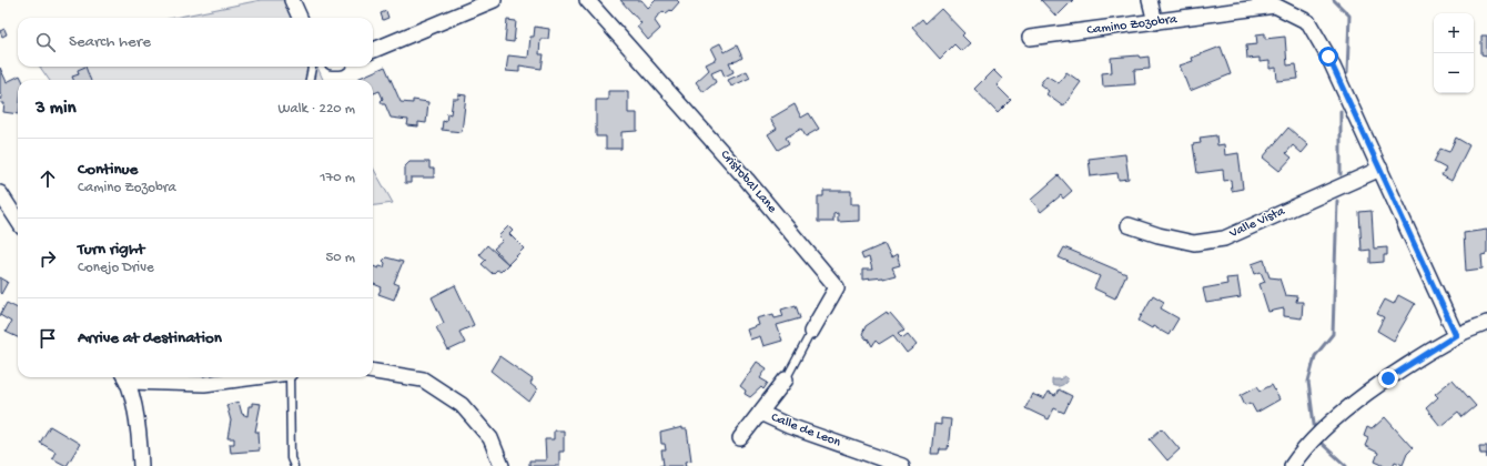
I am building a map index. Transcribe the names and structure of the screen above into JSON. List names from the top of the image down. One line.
{"streets":{"street":["Camino Zozobra","Cristobal Lane","Valle Vista","Calle de Leon"]},"crossings":[["Camino Zozobra","Valle Vista"],["Cristobal Lane","Calle de Leon"]],"page":{"map_buttons":["+","−"],"search":"Search here","heading":["3 min","Walk · 220 m"],"list":[["Continue","Camino Zozobra","170 m"],["Turn right","Conejo Drive","50 m"],"Arrive at destination"]}}
